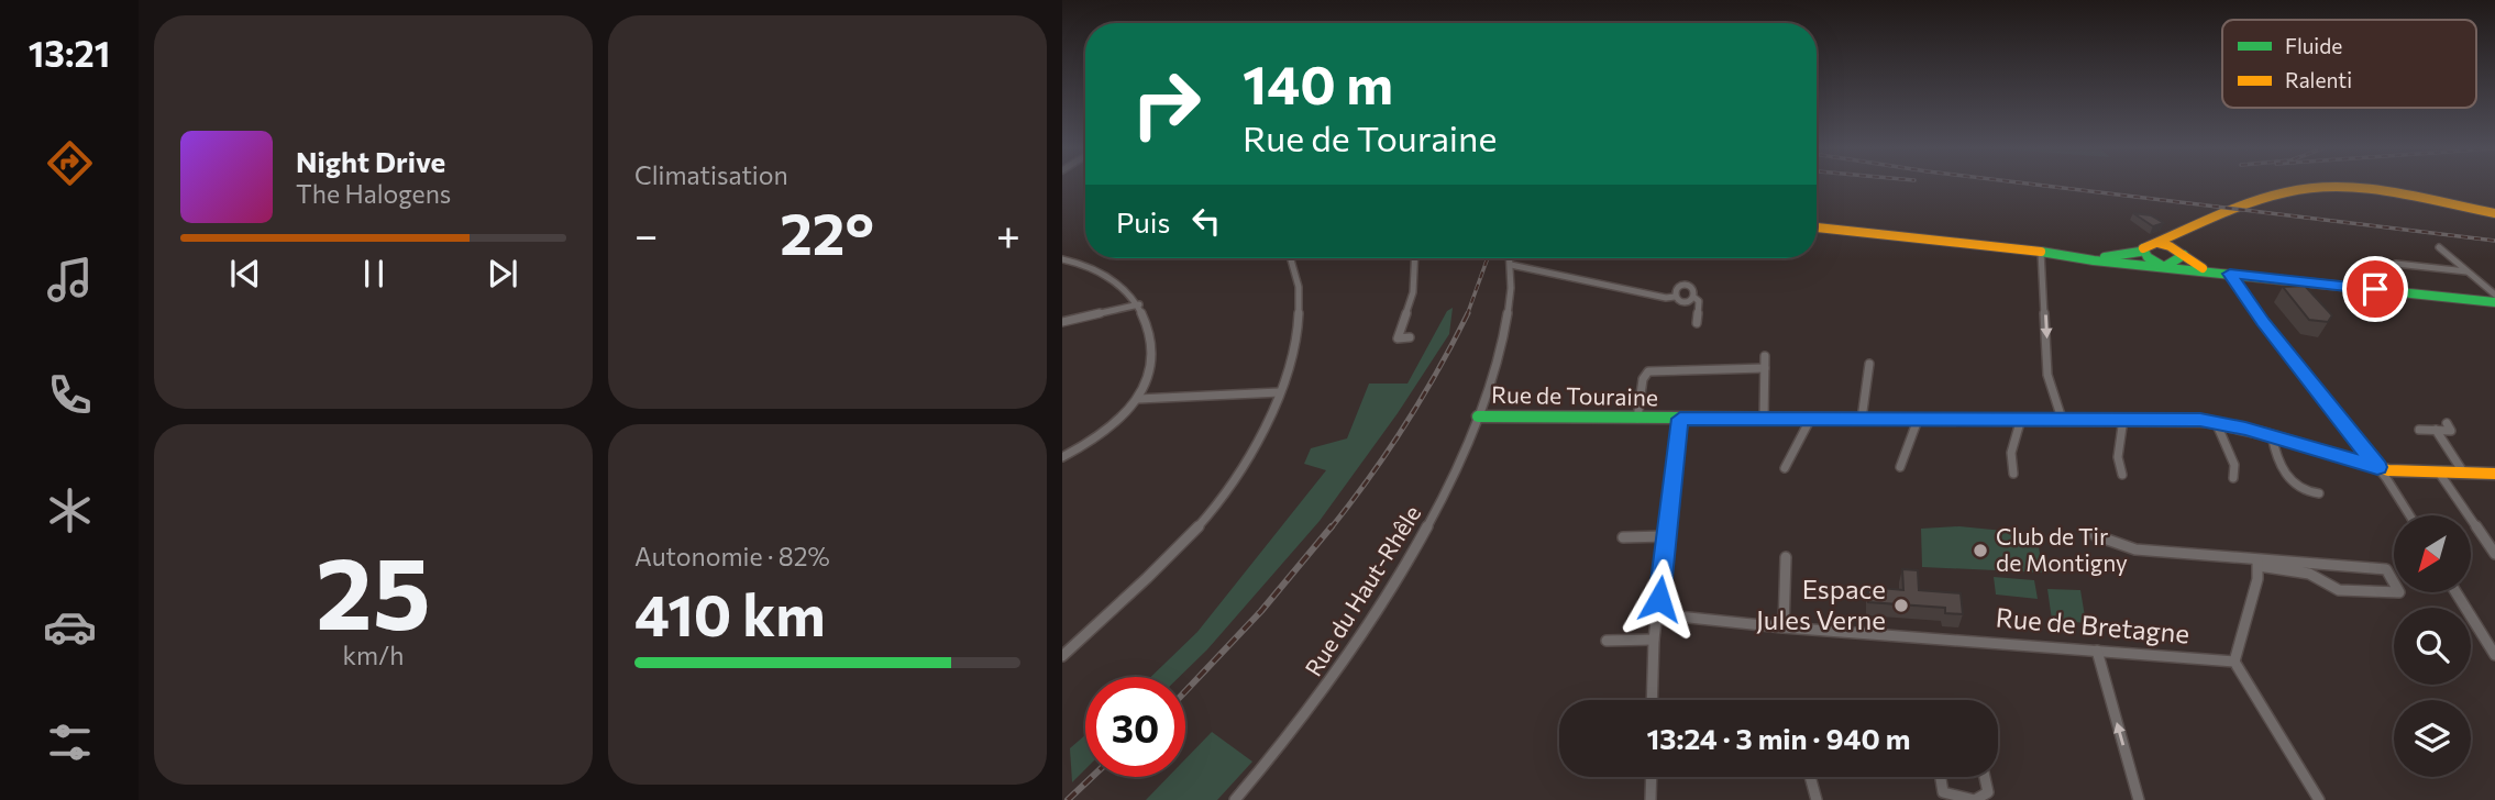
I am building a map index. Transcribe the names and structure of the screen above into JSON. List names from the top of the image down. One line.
{"streets":{"main road":["Rue de Touraine"],"street":["Rue du Haut-Rhêle","Rue de Bretagne"]},"crossings":[["Rue de Touraine","Rue du Haut-Rhêle"]],"places":["Club de Tir de Montigny","Espace Jules Verne"],"legend":["Fluide","Ralenti"],"north":"bottom left","page":{"tabs":"13:21","tile":["Climatisation",["25","km/h"],["Autonomie · 82%","410 km"]],"turn":["140 m","Rue de Touraine"],"song":["Night Drive","The Halogens"],"then":"Puis","heat":["−","22°","+"],"limit":"30","trip":"13:24 · 3 min · 940 m"}}
